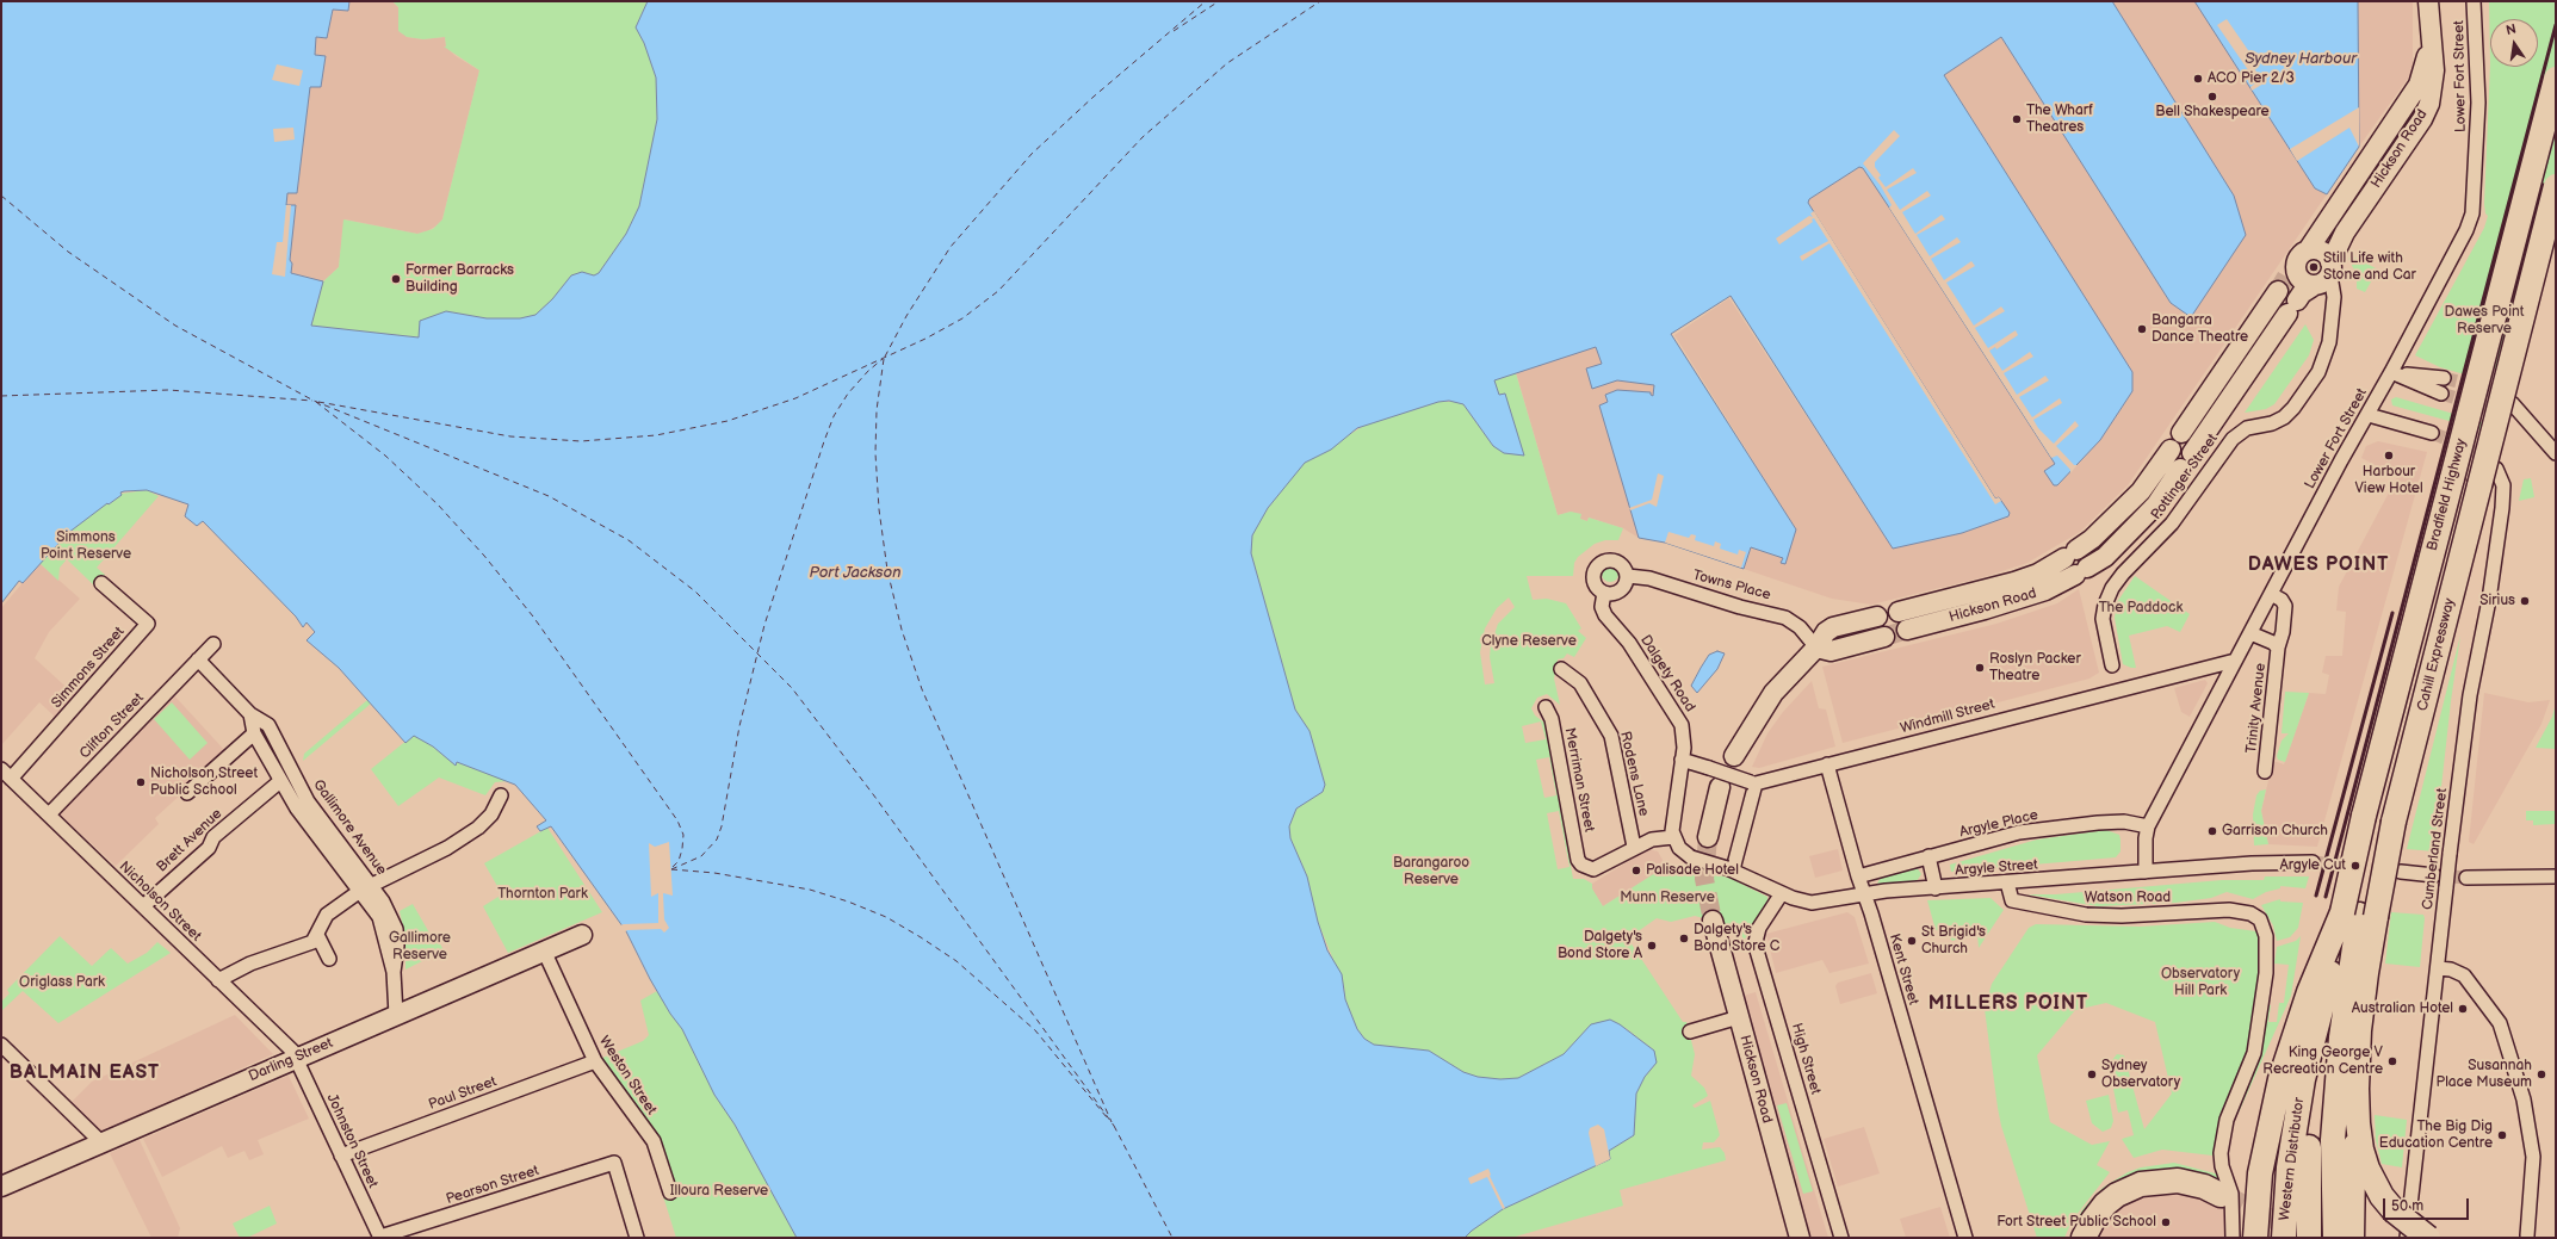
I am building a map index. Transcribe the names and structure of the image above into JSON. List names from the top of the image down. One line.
{"streets":{"highway":["Bradfield Highway","Cahill Expressway","Western Distributor"],"street":["Lower Fort Street","Hickson Road","Pottinger Street","Towns Place","Simmons Street","Dalgety Road","Trinity Avenue","Windmill Street","Clifton Street","Rodens Lane","Merriman Street","Argyle Place","Gallimore Avenue","Brett Avenue","Cumberland Street","Argyle Street","Watson Road","Nicholson Street","Kent Street","High Street","Darling Street","Weston Street","Paul Street","Johnston Street","Pearson Street"]},"crossings":[["Lower Fort Street","Trinity Avenue"],["Lower Fort Street","Windmill Street"],["Lower Fort Street","Argyle Place"],["Lower Fort Street","Argyle Street"],["Hickson Road","Pottinger Street"],["Bradfield Highway","Cahill Expressway"],["Bradfield Highway","Western Distributor"],["Towns Place","Dalgety Road"],["Cahill Expressway","Western Distributor"],["Simmons Street","Nicholson Street"],["Dalgety Road","Argyle Street"],["Windmill Street","Kent Street"],["Clifton Street","Gallimore Avenue"],["Clifton Street","Nicholson Street"],["Rodens Lane","Merriman Street"],["Argyle Place","Kent Street"],["Gallimore Avenue","Brett Avenue"],["Gallimore Avenue","Darling Street"],["Brett Avenue","Nicholson Street"],["Argyle Street","Watson Road"],["Argyle Street","Kent Street"],["Argyle Street","High Street"],["Nicholson Street","Darling Street"],["Nicholson Street","Johnston Street"],["Darling Street","Weston Street"],["Darling Street","Johnston Street"],["Weston Street","Paul Street"],["Paul Street","Johnston Street"],["Johnston Street","Pearson Street"]],"districts":["DAWES POINT","MILLERS POINT","BALMAIN EAST"],"water":["Sydney Harbour","Port Jackson"],"parks":["Dawes Point Reserve","Simmons Point Reserve","The Paddock","Clyne Reserve","Barangaroo Reserve","Thornton Park","Munn Reserve","Gallimore Reserve","Observatory Hill Park","Origlass Park","Illoura Reserve"],"places":["ACO Pier 2/3","Bell Shakespeare","The Wharf Theatres","Still Life with Stone and Car","Former Barracks Building","Bangarra Dance Theatre","Harbour View Hotel","Sirius","Roslyn Packer Theatre","Nicholson Street Public School","Garrison Church","Argyle Cut","Palisade Hotel","Dalgety's Bond Store C","St Brigid's Church","Dalgety's Bond Store A","Australian Hotel","King George V Recreation Centre","Sydney Observatory","Susannah Place Museum","The Big Dig Education Centre","Fort Street Public School"],"scale_bar":"50 m","north":"top"}
